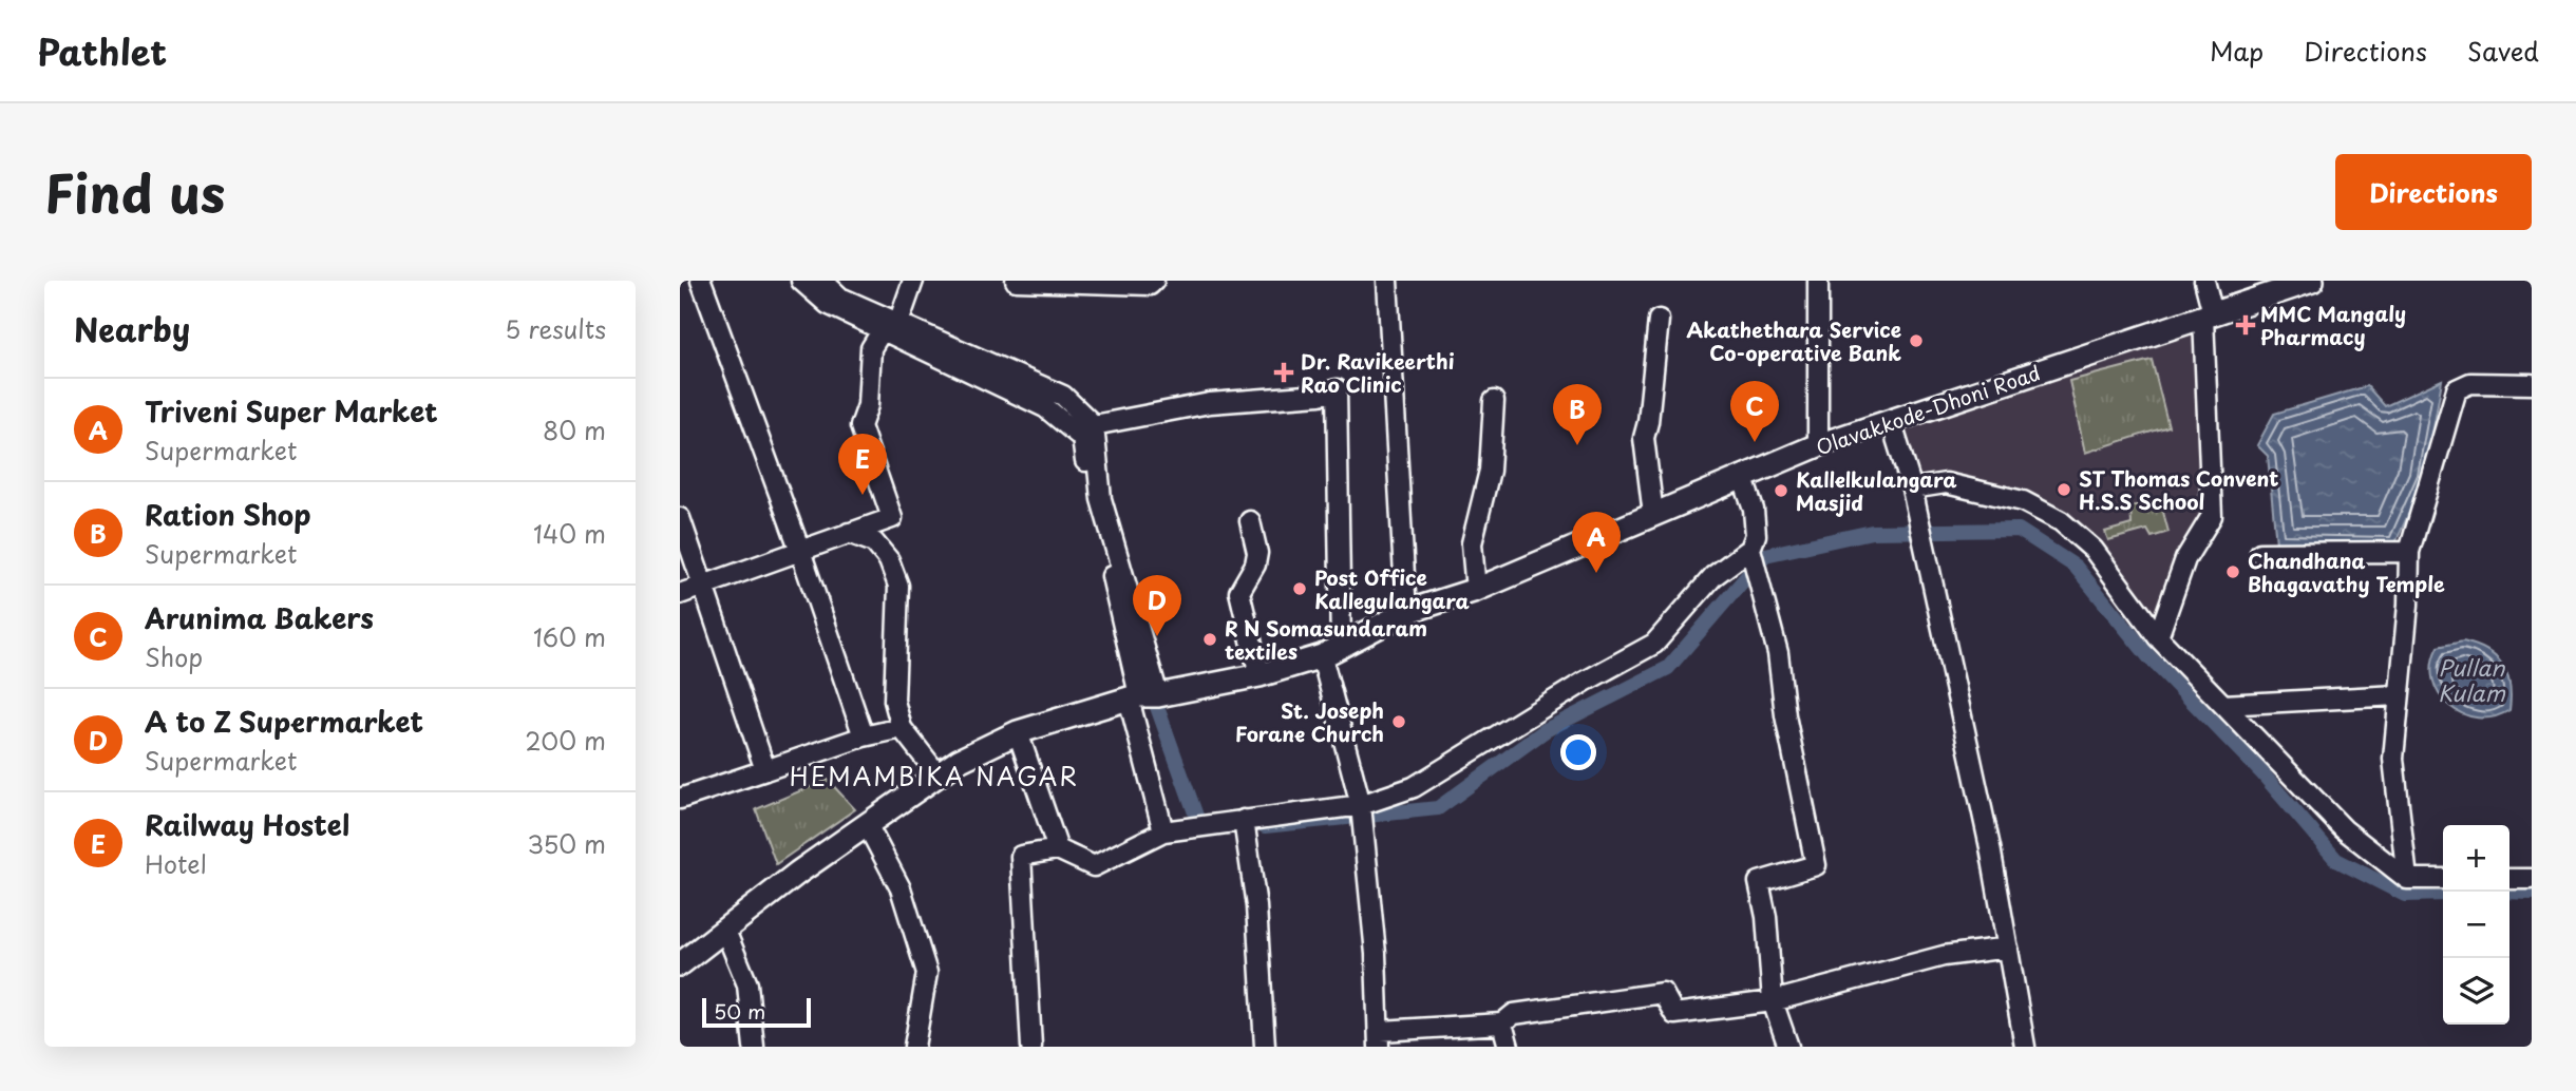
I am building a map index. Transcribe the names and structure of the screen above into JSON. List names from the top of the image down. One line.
{"streets":{"main road":["Olavakkode-Dhoni Road"]},"districts":["HEMAMBIKA NAGAR"],"water":["Pullan Kulam"],"places":{"health":["MMC Mangaly Pharmacy","Dr. Ravikeerthi Rao Clinic"],"other":["Akathethara Service Co-operative Bank","ST Thomas Convent H.S.S School","Kallelkulangara Masjid","Chandhana Bhagavathy Temple","Post Office Kallegulangara","R N Somasundaram textiles","St. Joseph Forane Church"]},"scale_bar":"50 m","page":{"header":"Pathlet","nav":["Map","Directions","Saved"],"title":"Find us","buttons":"Directions","heading":["Nearby","5 results"],"list":[{"mark":"A","name":"Triveni Super Market","note":"Supermarket","value":"80 m"},{"mark":"B","name":"Ration Shop","note":"Supermarket","value":"140 m"},{"mark":"C","name":"Arunima Bakers","note":"Shop","value":"160 m"},{"mark":"D","name":"A to Z Supermarket","note":"Supermarket","value":"200 m"},{"mark":"E","name":"Railway Hostel","note":"Hotel","value":"350 m"}],"pins":["C","B","E","A","D"],"map_buttons":["+","−"],"scale":"50 m"}}
